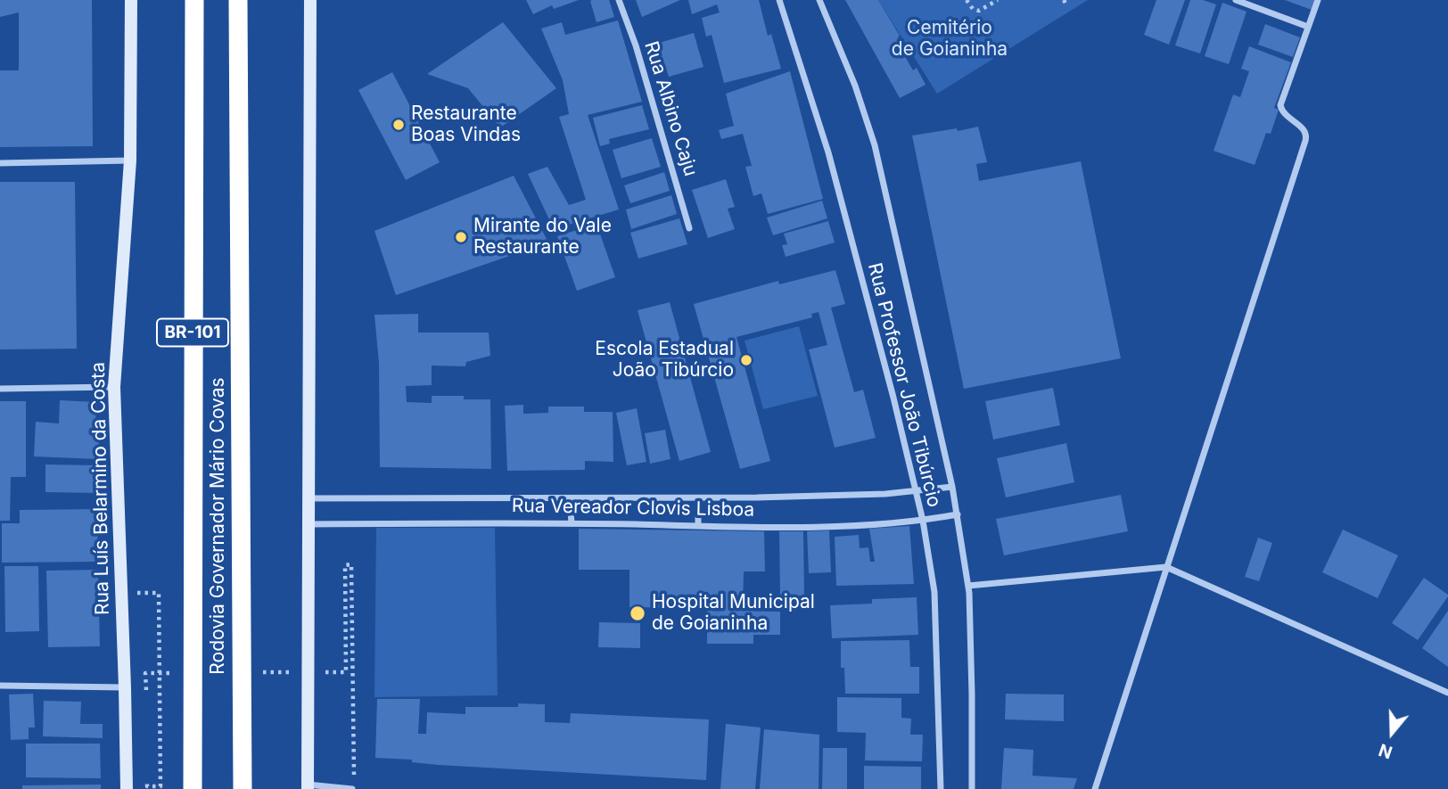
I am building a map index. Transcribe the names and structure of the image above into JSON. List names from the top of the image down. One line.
{"streets":{"highway":["BR-101","Rodovia Governador Mário Covas"],"main road":["Rua Luís Belarmino da Costa"],"street":["Rua Albino Caju","Rua Professor João Tibúrcio","Rua Vereador Clovis Lisboa"]},"crossings":[["Rua Professor João Tibúrcio","Rua Vereador Clovis Lisboa"]],"parks":["Cemitério de Goianinha"],"places":["Restaurante Boas Vindas","Mirante do Vale Restaurante","Escola Estadual João Tibúrcio","Hospital Municipal de Goianinha"],"north":"bottom"}
